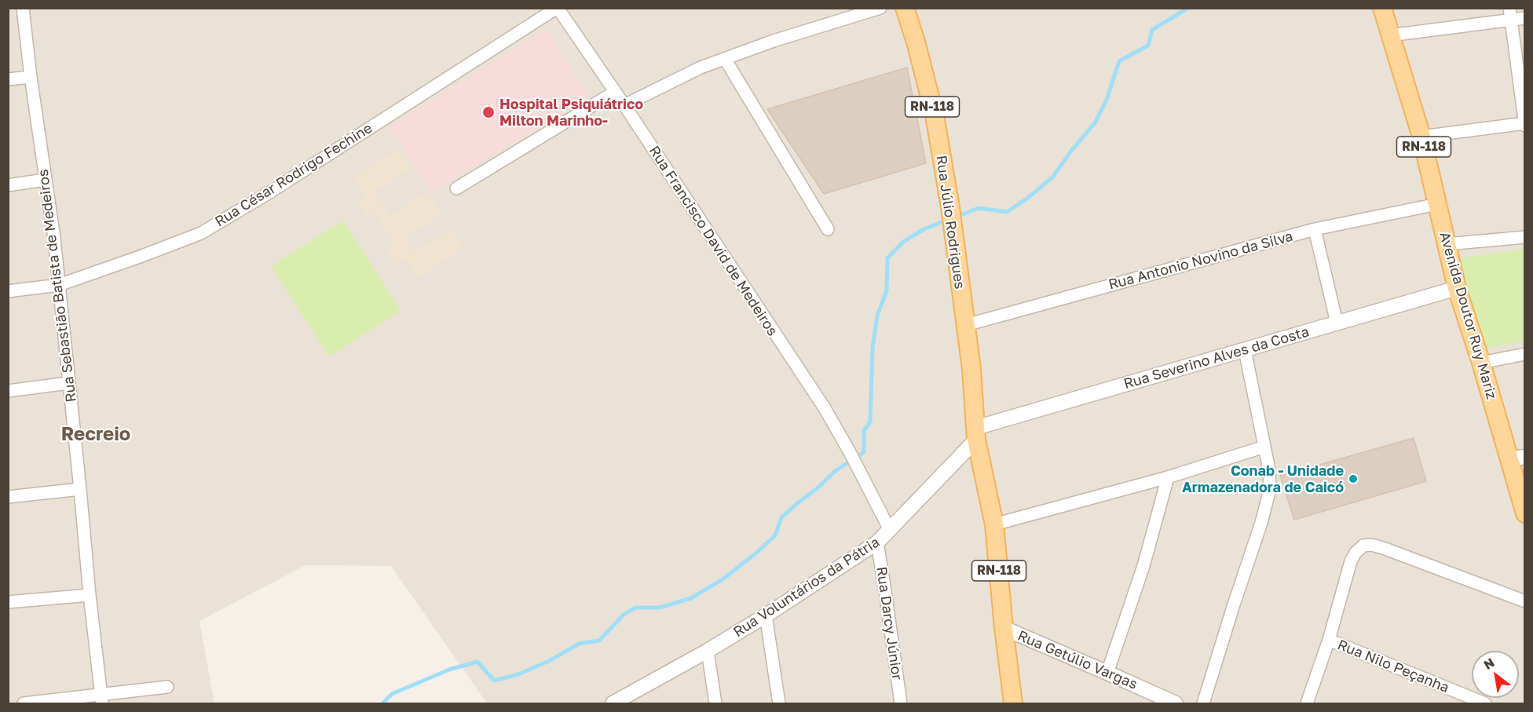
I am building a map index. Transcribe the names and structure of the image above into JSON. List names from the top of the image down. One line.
{"streets":{"main road":["RN-118","Rua Júlio Rodrigues","Avenida Doutor Ruy Mariz"],"street":["Rua César Rodrigo Fechine","Rua Francisco David de Medeiros","Rua Antonio Novino da Silva","Rua Sebastião Batista de Medeiros","Rua Severino Alves da Costa","Rua Voluntários da Pátria","Rua Darcy Júnior","Rua Getúlio Vargas","Rua Nilo Peçanha"]},"crossings":[["RN-118","Rua Júlio Rodrigues"],["RN-118","Rua Severino Alves da Costa"],["RN-118","Rua Voluntários da Pátria"],["RN-118","Rua Getúlio Vargas"],["Rua César Rodrigo Fechine","Rua Francisco David de Medeiros"],["Rua César Rodrigo Fechine","Rua Sebastião Batista de Medeiros"],["Rua Júlio Rodrigues","Rua Antonio Novino da Silva"],["Rua Júlio Rodrigues","Rua Severino Alves da Costa"],["Rua Júlio Rodrigues","Rua Voluntários da Pátria"],["Rua Francisco David de Medeiros","Rua Voluntários da Pátria"],["Rua Antonio Novino da Silva","Avenida Doutor Ruy Mariz"],["Avenida Doutor Ruy Mariz","Rua Severino Alves da Costa"],["Rua Severino Alves da Costa","Rua Voluntários da Pátria"],["Rua Voluntários da Pátria","Rua Darcy Júnior"]],"districts":["Recreio"],"places":["Hospital Psiquiátrico Milton Marinho-","Conab - Unidade Armazenadora de Caicó"],"north":"top left"}
